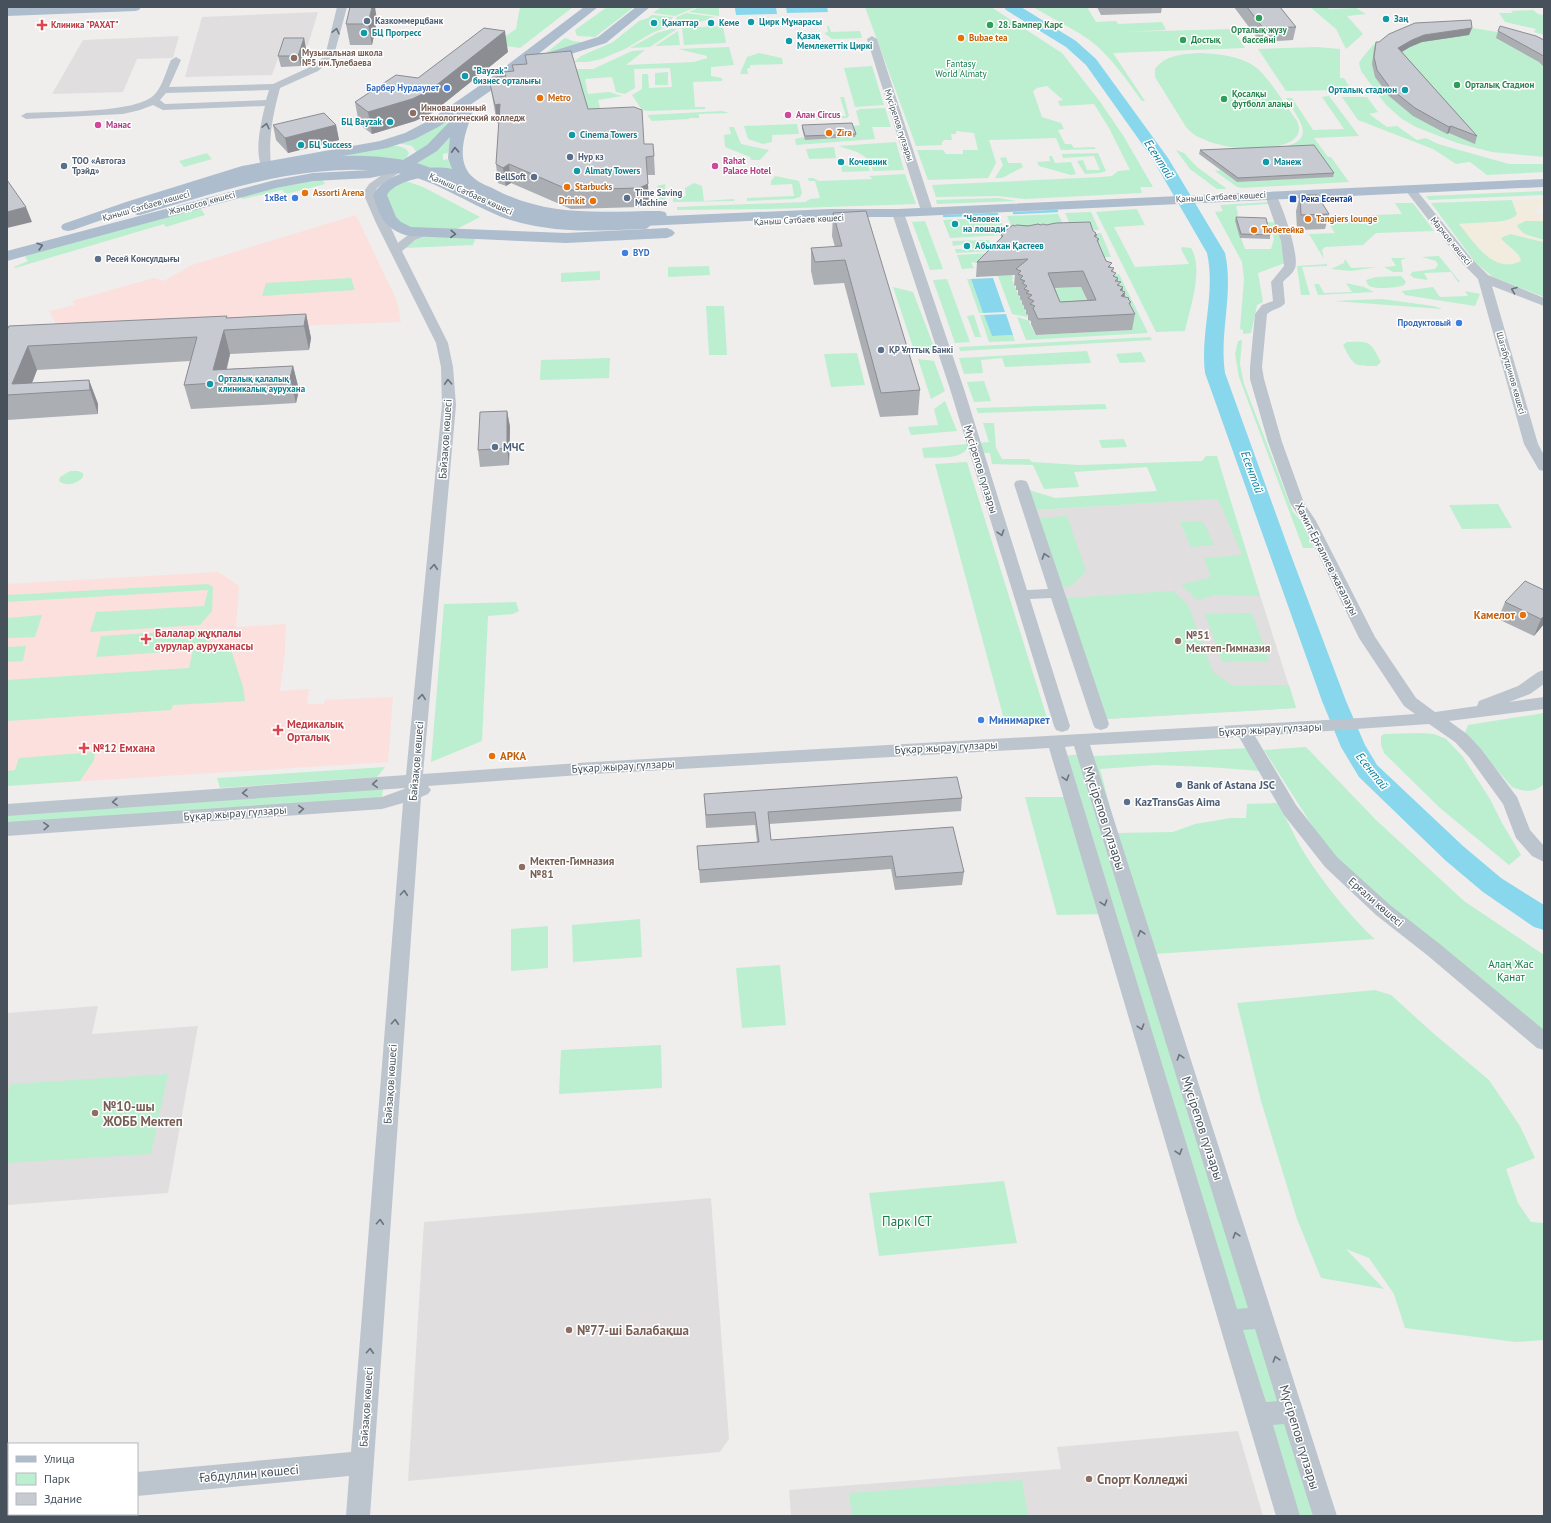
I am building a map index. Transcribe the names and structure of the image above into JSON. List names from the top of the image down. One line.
{"streets":{"main road":["Қаныш Сәтбаев көшесі","Жандосов көшесі","Байзақов көшесі"],"street":["Мүсірепов гүлзары","Марков көшесі","Шагабутдинов көшесі","Хамит Ерғалиев жағалауы","Бұқар жырау гүлзары","Ерғали көшесі","Ғабдуллин көшесі"]},"crossings":[["Мүсірепов гүлзары","Қаныш Сәтбаев көшесі"],["Мүсірепов гүлзары","Бұқар жырау гүлзары"],["Қаныш Сәтбаев көшесі","Жандосов көшесі"],["Қаныш Сәтбаев көшесі","Марков көшесі"],["Қаныш Сәтбаев көшесі","Хамит Ерғалиев жағалауы"],["Жандосов көшесі","Байзақов көшесі"],["Марков көшесі","Шагабутдинов көшесі"],["Байзақов көшесі","Бұқар жырау гүлзары"],["Байзақов көшесі","Ғабдуллин көшесі"],["Хамит Ерғалиев жағалауы","Бұқар жырау гүлзары"],["Бұқар жырау гүлзары","Ерғали көшесі"]],"one_way":["Марков көшесі","Байзақов көшесі"],"water":["Есентай"],"parks":["Fantasy World Almaty","Алаң Жас Қанат","Парк ICT"],"places":{"other":["Орталық жүзу бассейні","Заң","Казкоммерцбанк","Цирк Мұнарасы","Қанаттар","Кеме","28. Бампер Карс","БЦ Прогресс","Bubae tea","Достық","Қазақ Мемлекеттік Циркі","Музыкальная школа №5 им.Тулебаева","\"Bayzak\" бизнес орталығы","Орталық Стадион","Барбер Нурдаулет","Орталық стадион","Metro","Қосалқы футболл алаңы","Инновационный технологический колледж","Алан Circus","БЦ Bayzak","Манас","Zira","Cinema Towers","БЦ Success","Нур кз","Кочевник","Манеж","ТОО «Автогаз Трэйд»","Rahat Palace Hotel","Almaty Towers","BellSoft","Starbucks","Assorti Arena","1xBet","Time Saving Machine","Drinkit","Tangiers lounge","\"Человек на лошади\"","Тюбетейка","Абылхан Қастеев","BYD","Ресей Консулдығы","Продуктовый","ҚР Ұлттық Банкі","Орталық қалалық клиникалық аурухана","МЧС","Камелот","№51 Мектеп-Гимназия","Минимаркет","АРКА","Bank of Astana JSC","KazTransGas Aima","Мектеп-Гимназия №81","№10-шы ЖОББ Мектеп","№77-ші Балабақша","Спорт Колледжі"],"health":["Клиника \"РАХАТ\"","Балалар жұқпалы аурулар ауруханасы","Медикалық Орталық","№12 Емхана"],"transit":["Река Есентай"]},"legend":["Улица","Парк","Здание"]}
